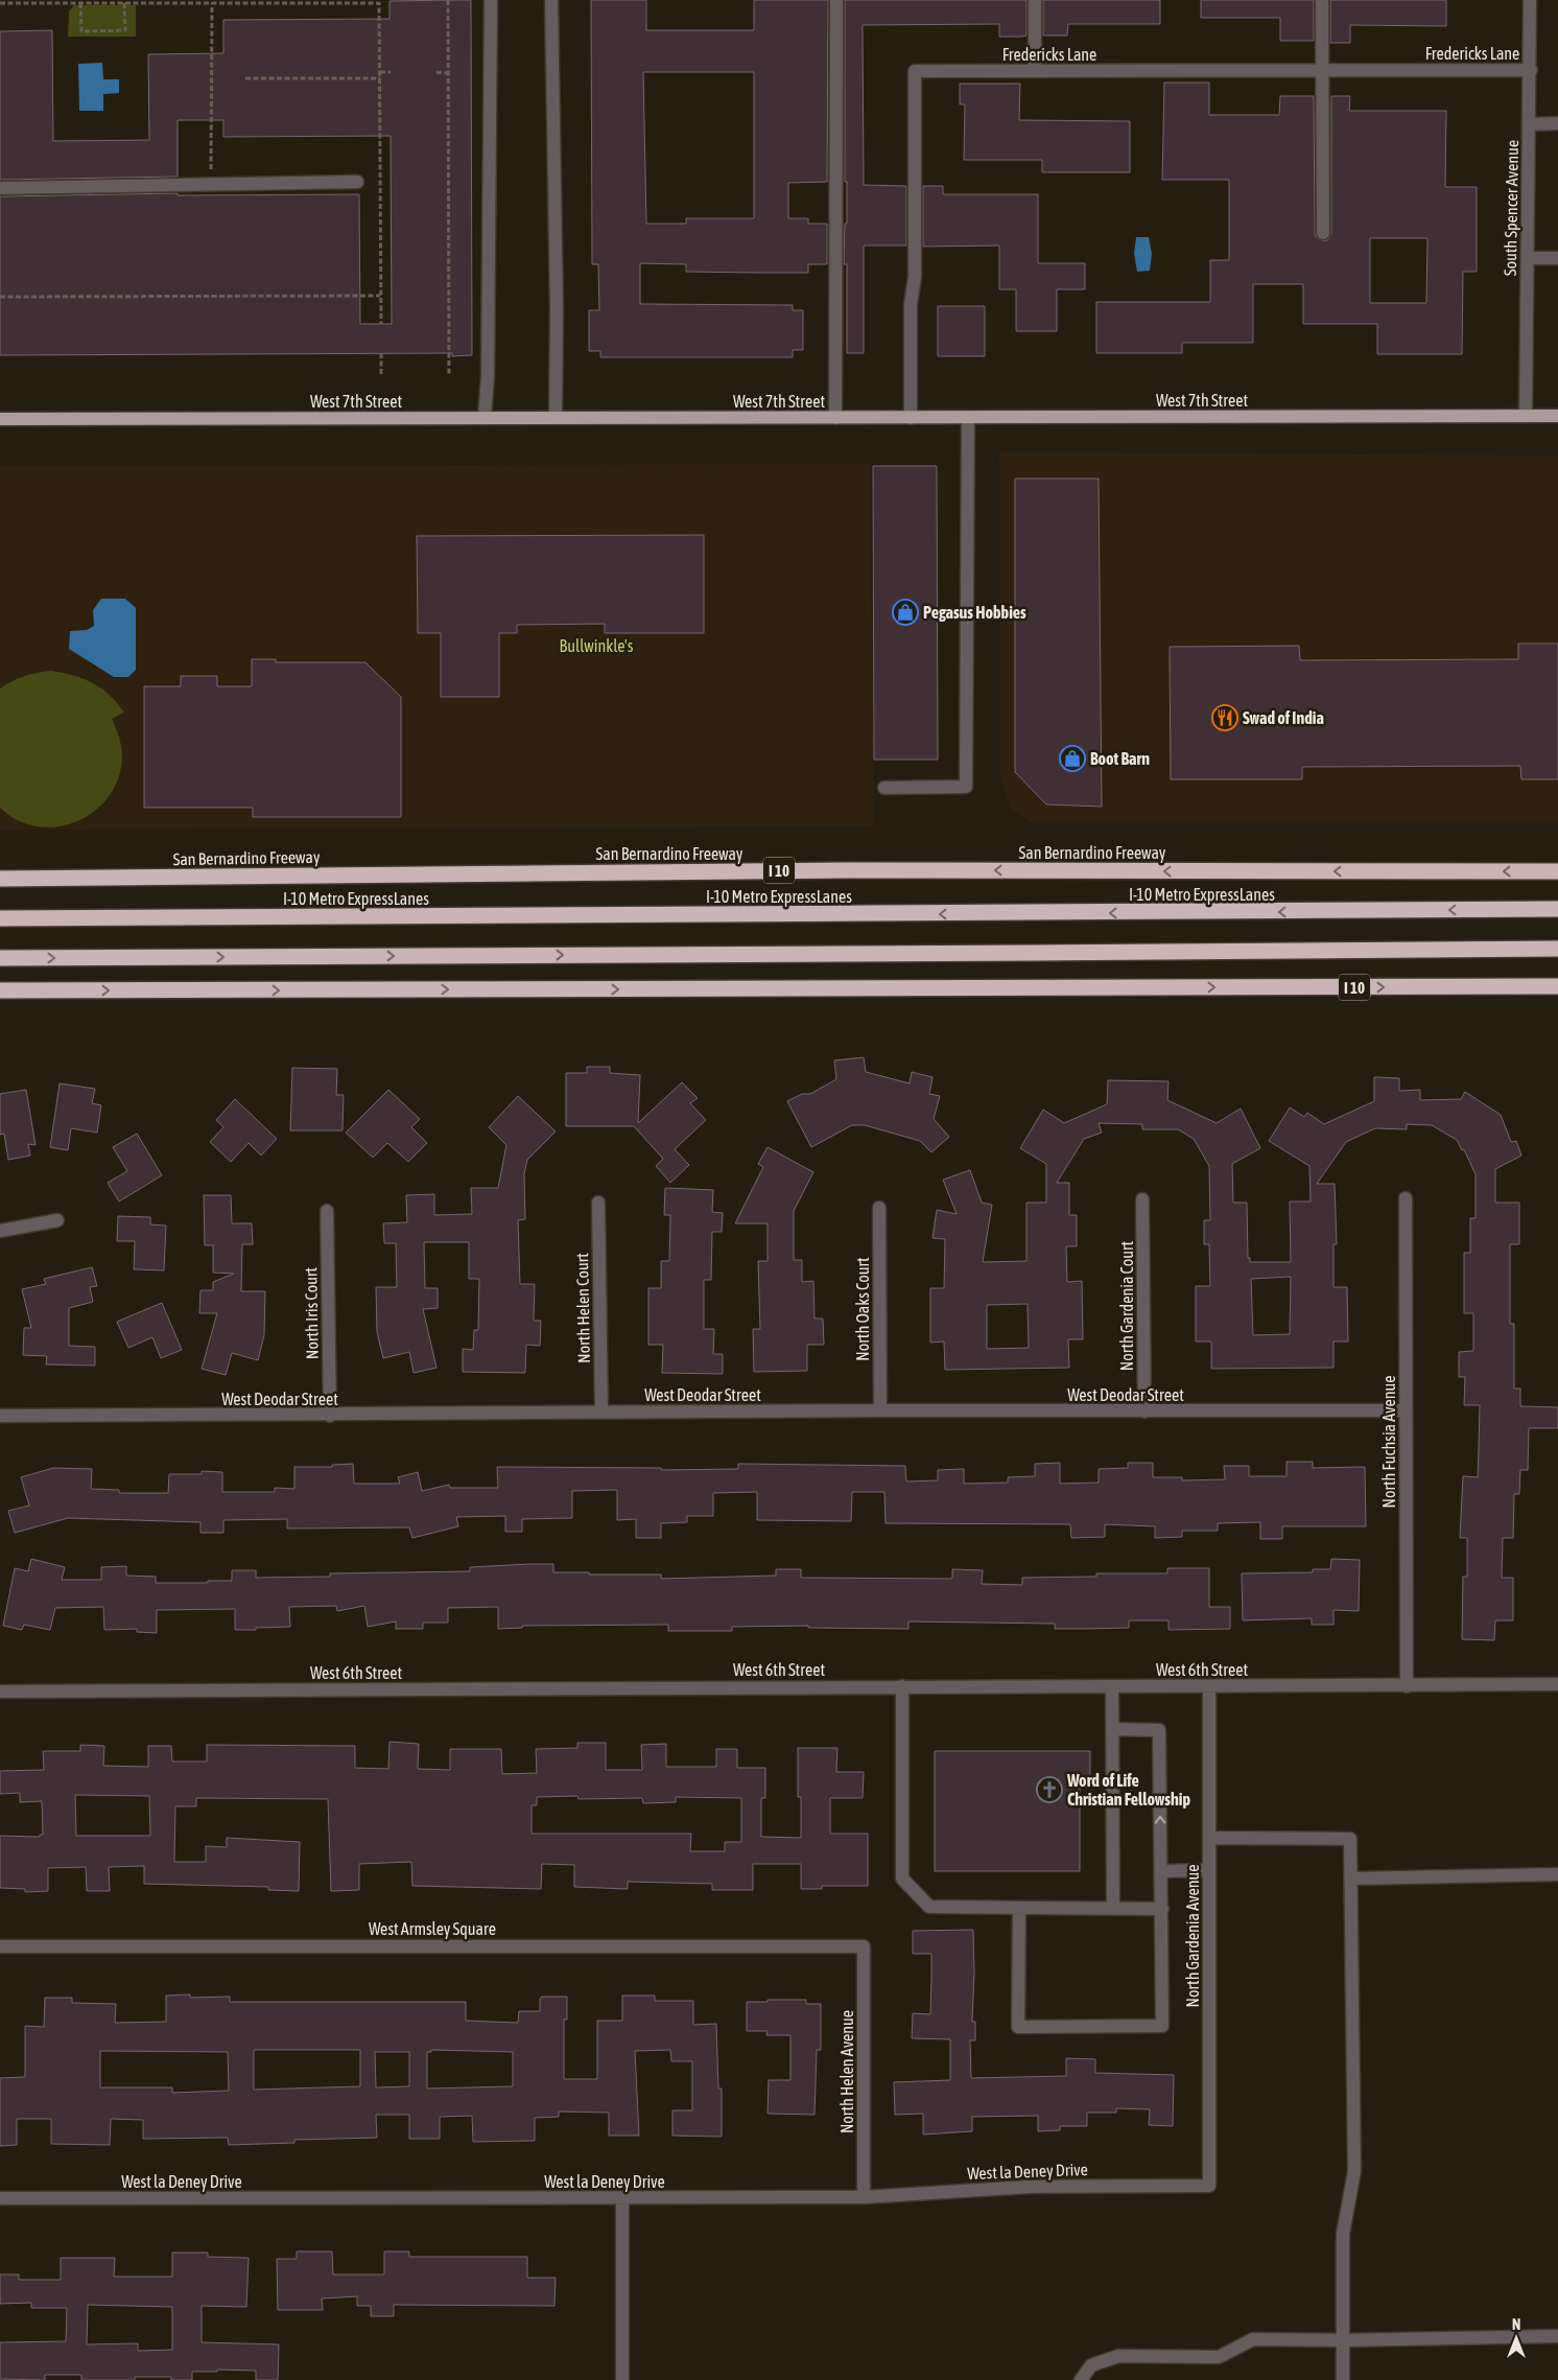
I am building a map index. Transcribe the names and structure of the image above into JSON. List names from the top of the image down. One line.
{"streets":{"highway":["San Bernardino Freeway","I 10","I-10 Metro ExpressLanes"],"main road":["West 7th Street"],"street":["Fredericks Lane","South Spencer Avenue","North Gardenia Court","North Helen Court","North Oaks Court","North Iris Court","West Deodar Street","North Fuchsia Avenue","West 6th Street","West Armsley Square","North Gardenia Avenue","North Helen Avenue","West la Deney Drive"]},"crossings":[["Fredericks Lane","South Spencer Avenue"],["Fredericks Lane","West 7th Street"],["South Spencer Avenue","West 7th Street"],["North Gardenia Court","West Deodar Street"],["North Helen Court","West Deodar Street"],["North Oaks Court","West Deodar Street"],["North Iris Court","West Deodar Street"],["West Deodar Street","North Fuchsia Avenue"],["North Fuchsia Avenue","West 6th Street"],["West 6th Street","North Gardenia Avenue"],["West Armsley Square","North Helen Avenue"],["North Gardenia Avenue","West la Deney Drive"],["North Helen Avenue","West la Deney Drive"]],"parks":["Bullwinkle's"],"places":{"shop":["Pegasus Hobbies","Boot Barn"],"restaurant":["Swad of India"],"church":["Word of Life Christian Fellowship"]},"north":"top"}
